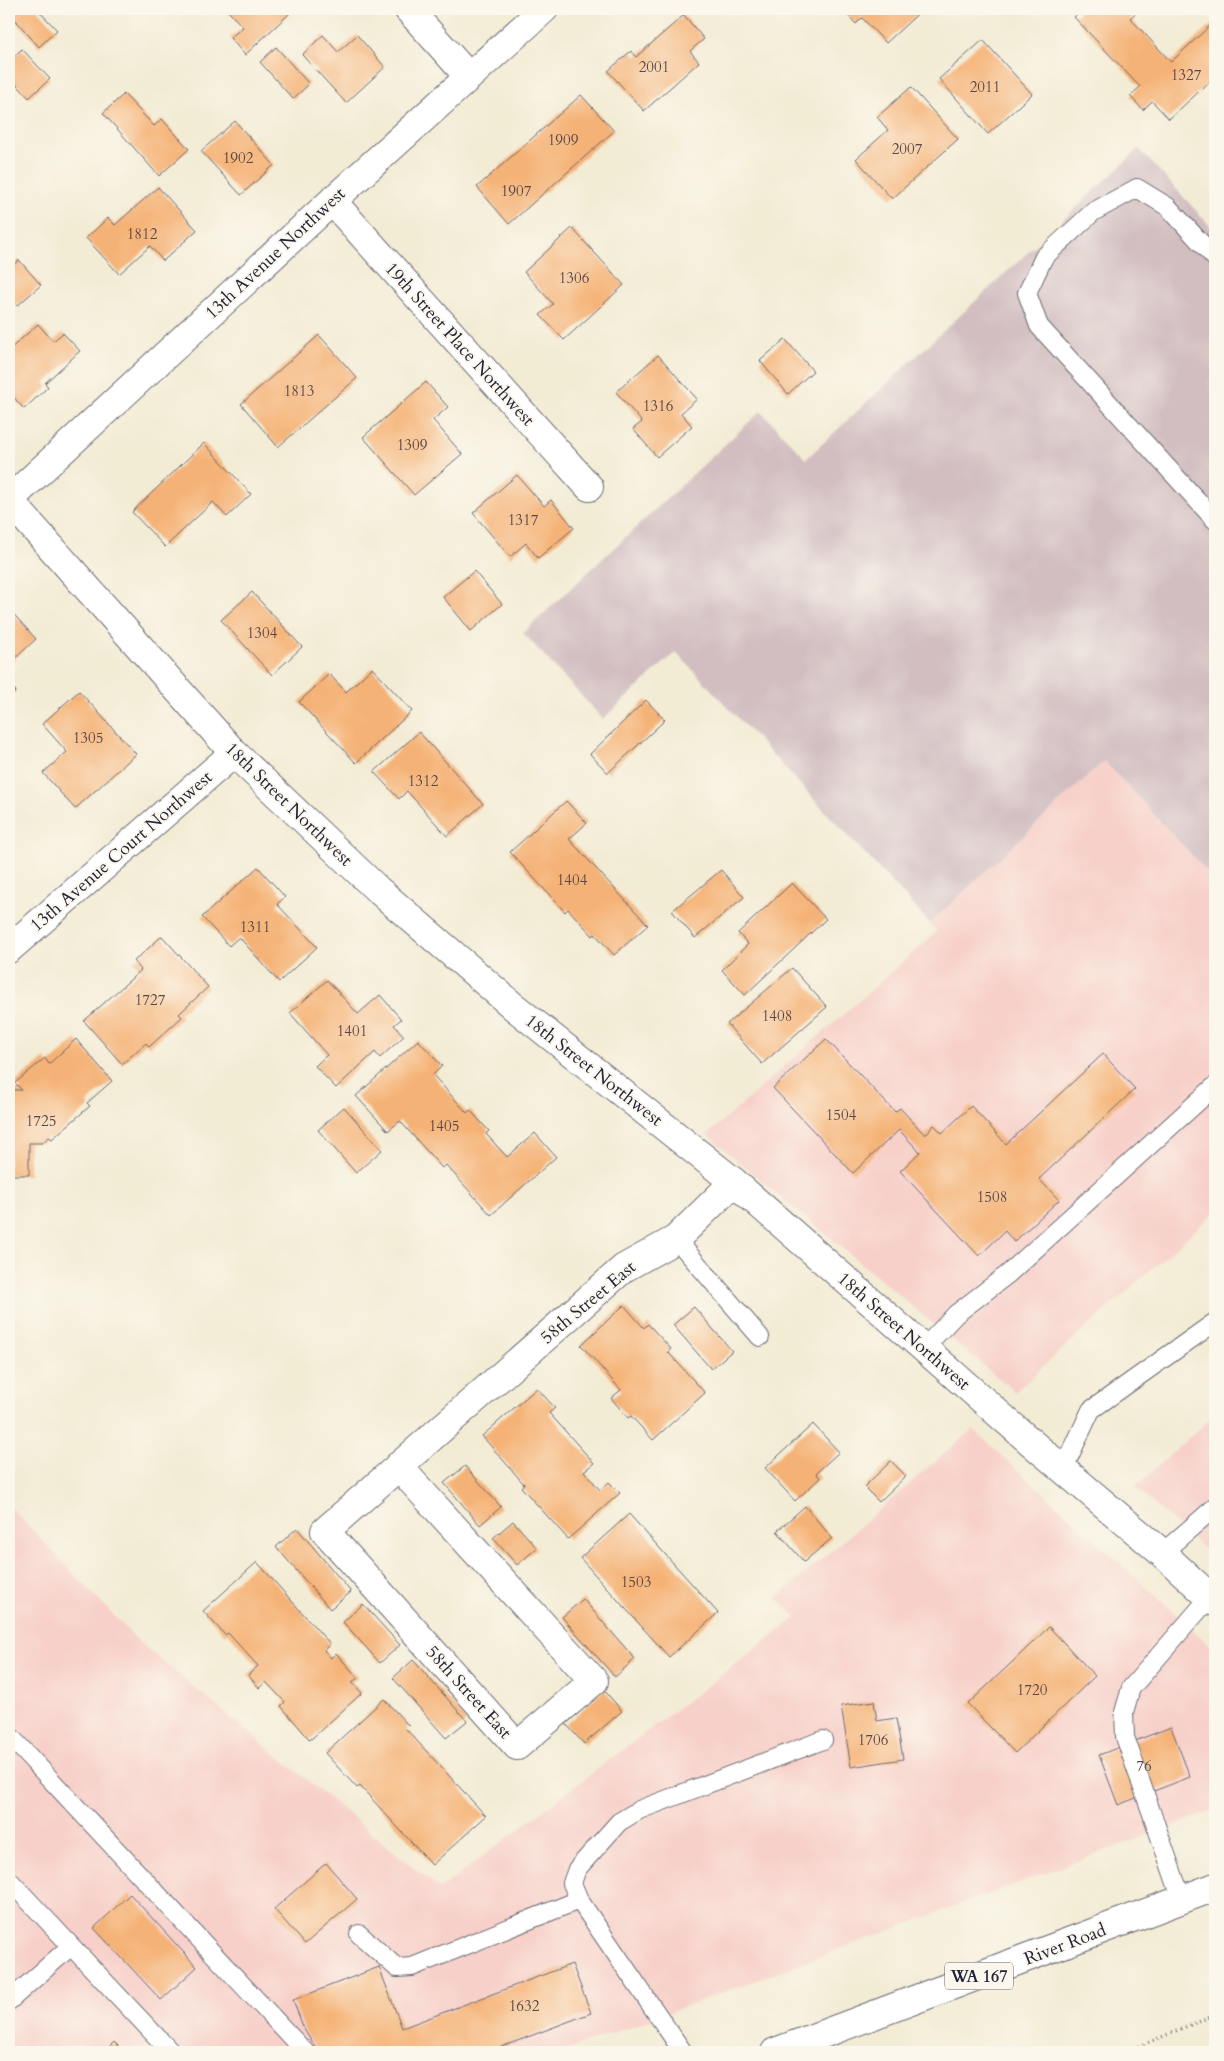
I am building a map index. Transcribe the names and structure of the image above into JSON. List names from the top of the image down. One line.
{"streets":{"street":["13th Avenue Northwest","19th Street Place Northwest","18th Street Northwest","13th Avenue Court Northwest","58th Street East","River Road","WA 167"]},"crossings":[["13th Avenue Northwest","19th Street Place Northwest"],["13th Avenue Northwest","18th Street Northwest"],["18th Street Northwest","13th Avenue Court Northwest"],["18th Street Northwest","58th Street East"]],"house_numbers":["2001","1327","2011","1909","2007","1902","1907","1812","1306","1813","1316","1309","1317","1304","1305","1312","1404","1311","1727","1408","1401","1504","1725","1405","1508","1503","1720","1706","76","1632"]}
